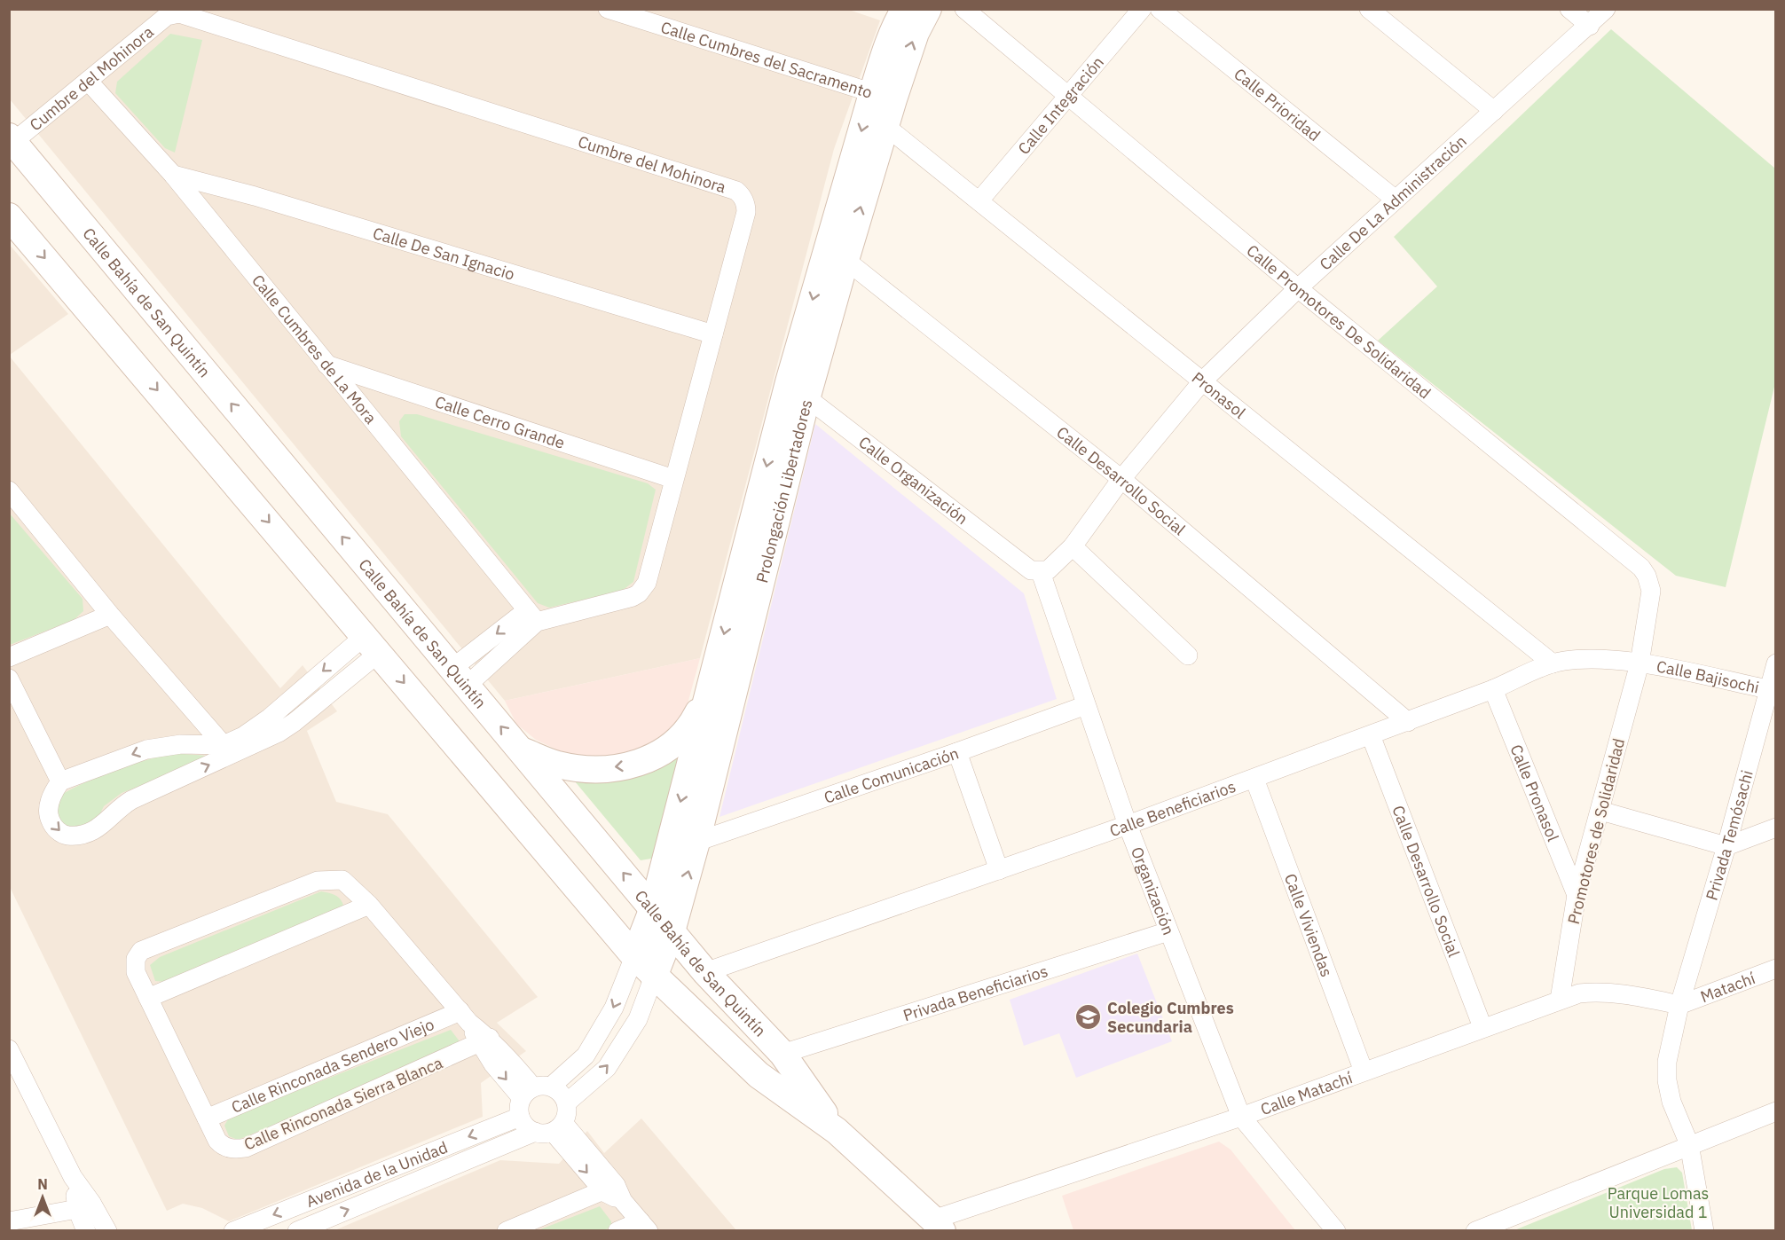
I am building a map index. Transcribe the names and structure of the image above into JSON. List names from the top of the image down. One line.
{"streets":{"street":["Calle Cumbres del Sacramento","Cumbre del Mohinora","Calle Prioridad","Calle Integración","Calle De La Administración","Calle De San Ignacio","Calle Bahía de San Quintín","Calle Promotores De Solidaridad","Calle Cumbres de La Mora","Pronasol","Calle Cerro Grande","Calle Organización","Calle Desarrollo Social","Prolongación Libertadores","Calle Bajisochi","Calle Comunicación","Calle Pronasol","Calle Beneficiarios","Promotores de Solidaridad","Privada Temósachi","Organización","Calle Viviendas","Matachí","Privada Beneficiarios","Calle Rinconada Sendero Viejo","Calle Matachí","Calle Rinconada Sierra Blanca","Avenida de la Unidad"]},"crossings":[["Calle Cumbres del Sacramento","Prolongación Libertadores"],["Cumbre del Mohinora","Calle De San Ignacio"],["Cumbre del Mohinora","Calle Bahía de San Quintín"],["Cumbre del Mohinora","Calle Cumbres de La Mora"],["Cumbre del Mohinora","Calle Cerro Grande"],["Calle Prioridad","Calle De La Administración"],["Calle Integración","Calle Promotores De Solidaridad"],["Calle Integración","Pronasol"],["Calle De La Administración","Calle Promotores De Solidaridad"],["Calle De La Administración","Pronasol"],["Calle De La Administración","Calle Organización"],["Calle De La Administración","Calle Desarrollo Social"],["Calle De La Administración","Organización"],["Calle De San Ignacio","Calle Cumbres de La Mora"],["Calle Bahía de San Quintín","Prolongación Libertadores"],["Calle Bahía de San Quintín","Calle Beneficiarios"],["Calle Bahía de San Quintín","Privada Beneficiarios"],["Calle Bahía de San Quintín","Calle Matachí"],["Calle Bahía de San Quintín","Avenida de la Unidad"],["Calle Promotores De Solidaridad","Calle Bajisochi"],["Calle Promotores De Solidaridad","Calle Beneficiarios"],["Calle Promotores De Solidaridad","Promotores de Solidaridad"],["Calle Cumbres de La Mora","Calle Cerro Grande"],["Pronasol","Prolongación Libertadores"],["Pronasol","Calle Beneficiarios"],["Calle Organización","Prolongación Libertadores"],["Calle Organización","Organización"],["Calle Desarrollo Social","Prolongación Libertadores"],["Calle Desarrollo Social","Calle Beneficiarios"],["Calle Desarrollo Social","Calle Matachí"],["Prolongación Libertadores","Calle Comunicación"],["Prolongación Libertadores","Avenida de la Unidad"],["Calle Bajisochi","Calle Beneficiarios"],["Calle Bajisochi","Promotores de Solidaridad"],["Calle Bajisochi","Privada Temósachi"],["Calle Comunicación","Organización"],["Calle Pronasol","Calle Beneficiarios"],["Calle Pronasol","Promotores de Solidaridad"],["Calle Beneficiarios","Promotores de Solidaridad"],["Calle Beneficiarios","Organización"],["Calle Beneficiarios","Calle Viviendas"],["Promotores de Solidaridad","Calle Matachí"],["Privada Temósachi","Matachí"],["Privada Temósachi","Calle Matachí"],["Organización","Privada Beneficiarios"],["Organización","Calle Matachí"],["Calle Viviendas","Calle Matachí"],["Matachí","Calle Matachí"],["Calle Rinconada Sendero Viejo","Calle Rinconada Sierra Blanca"],["Calle Rinconada Sierra Blanca","Avenida de la Unidad"]],"parks":["Parque Lomas Universidad 1"],"places":{"school or university":["Colegio Cumbres Secundaria"]},"north":"top"}
